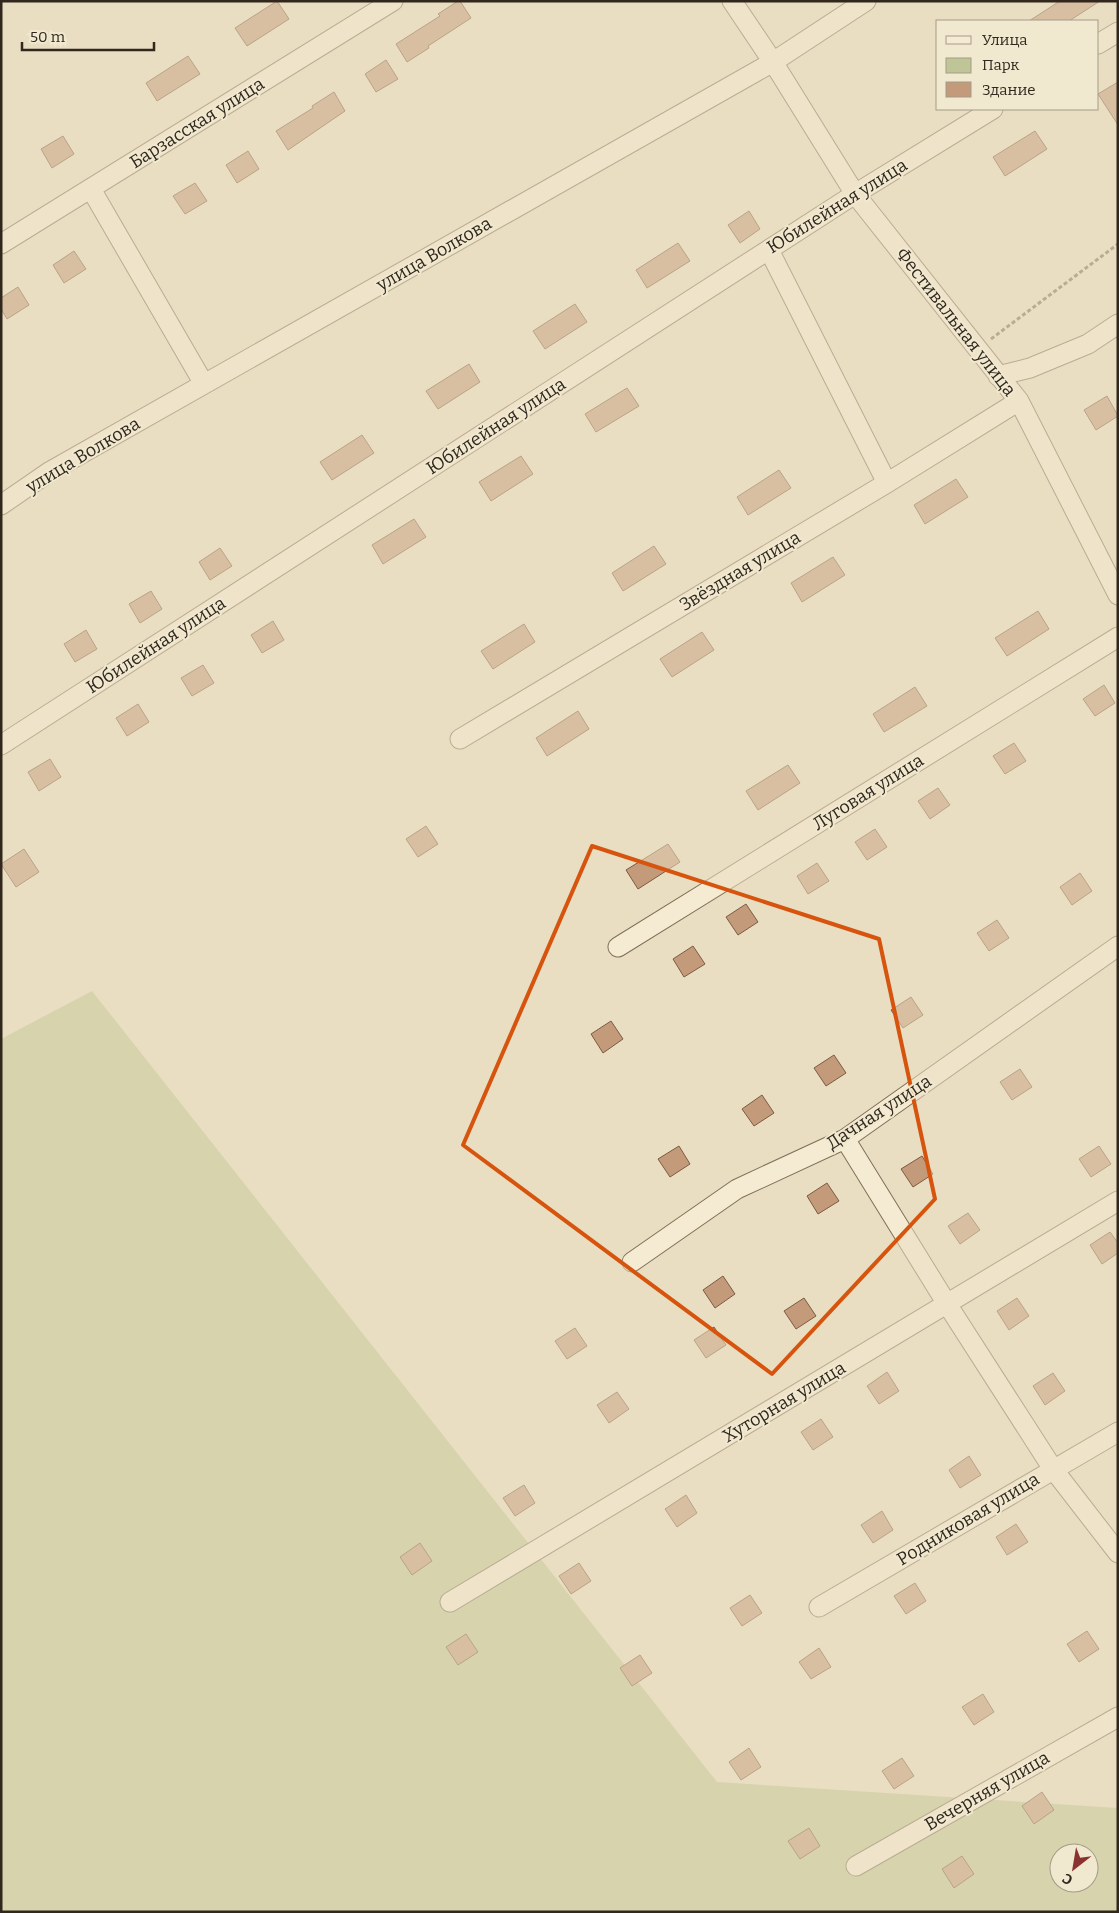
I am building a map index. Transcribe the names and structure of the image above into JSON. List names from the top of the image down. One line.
{"streets":{"street":["Барзасская улица","Юбилейная улица","улица Волкова","Фестивальная улица","Звёздная улица","Луговая улица","Дачная улица","Хуторная улица","Родниковая улица","Вечерняя улица"]},"crossings":[["Юбилейная улица","Фестивальная улица"],["улица Волкова","Фестивальная улица"],["Фестивальная улица","Звёздная улица"]],"legend":["Улица","Парк","Здание"],"scale_bar":"50 m","north":"bottom left"}
